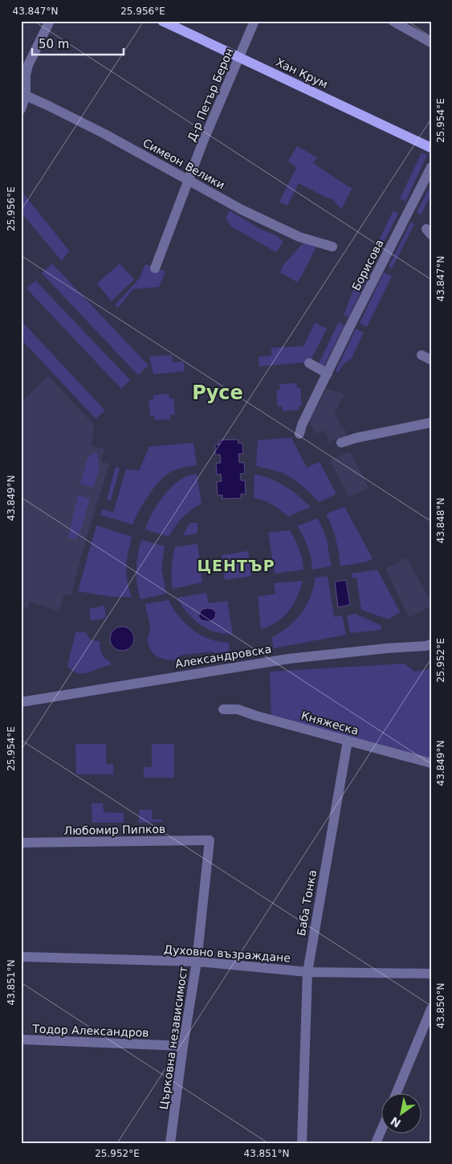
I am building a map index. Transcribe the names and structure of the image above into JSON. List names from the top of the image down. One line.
{"streets":{"main road":["Хан Крум"],"street":["Д-р Петър Берон","Симеон Велики","Борисова","Александровска","Княжеска","Любомир Пипков","Баба Тонка","Духовно възраждане","Тодор Александров","Църковна независимост"]},"crossings":[["Хан Крум","Д-р Петър Берон"],["Д-р Петър Берон","Симеон Велики"],["Княжеска","Баба Тонка"],["Любомир Пипков","Църковна независимост"],["Баба Тонка","Духовно възраждане"],["Духовно възраждане","Църковна независимост"],["Тодор Александров","Църковна независимост"]],"districts":["Русе","ЦЕНТЪР"],"scale_bar":"50 m","north":"bottom left","coordinates":["43.847°N","25.956°E","25.954°E","43.849°N","43.848°N","25.952°E","43.851°N","43.850°N"]}
